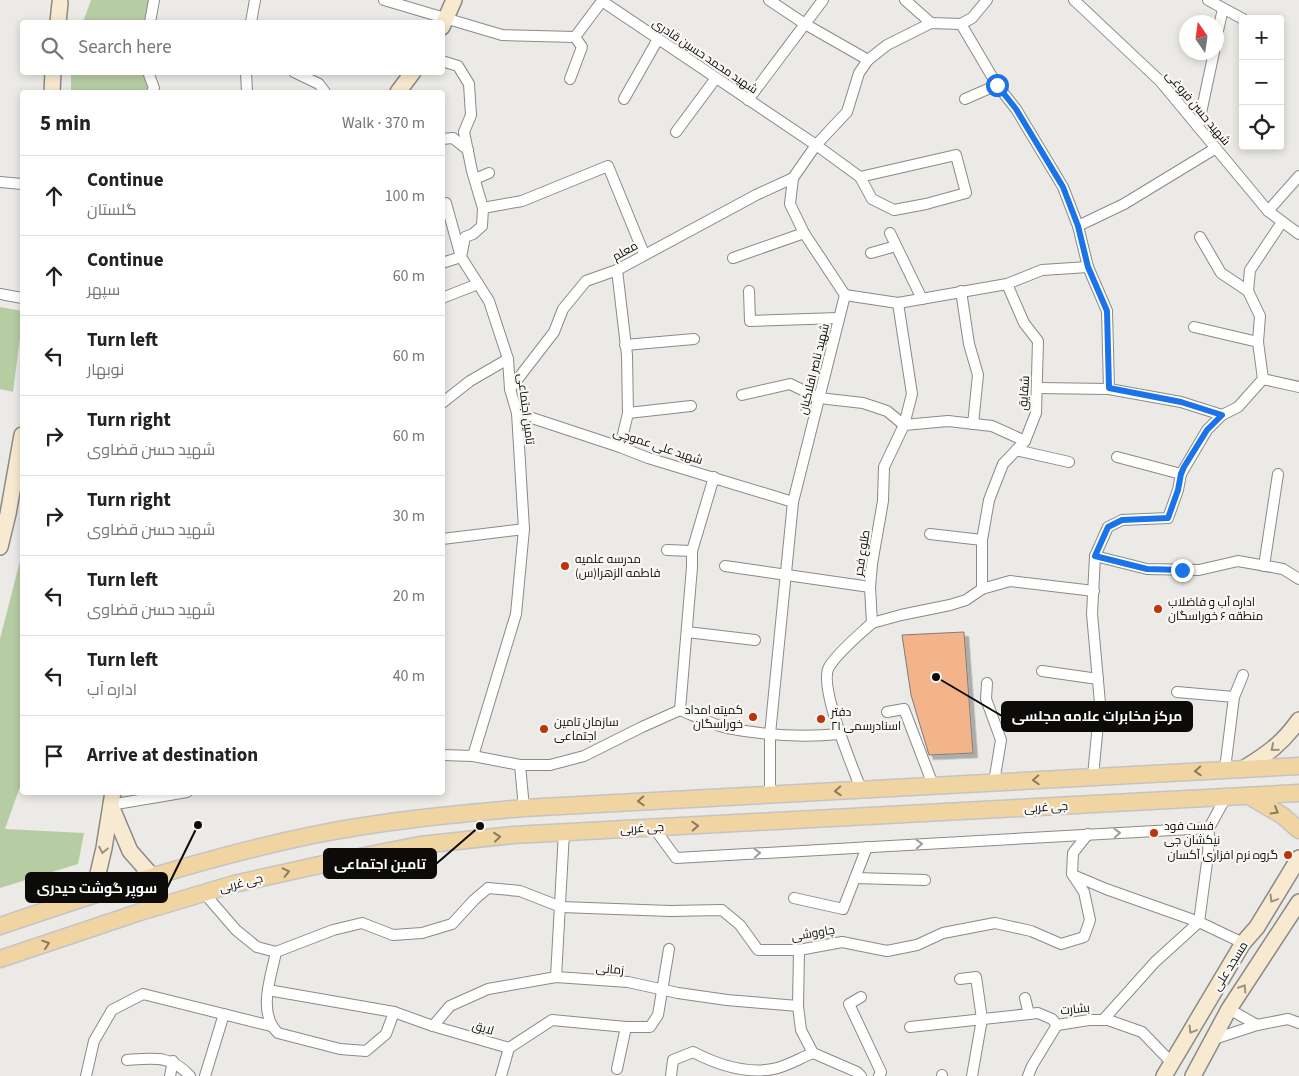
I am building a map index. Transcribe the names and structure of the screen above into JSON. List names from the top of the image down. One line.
{"streets":{"main road":["جی غربی","مسجد علی"],"street":["شهید محمد حسین قادری","شهید حسن فروغی","معلم","شهید ناصر افلاکیان","شقایق","تامین اجتماعی","شهید علی عموچی","طلوع فجر","چاووشی","زمانی","بشارت","لایق"]},"crossings":[["معلم","تامین اجتماعی"],["شهید ناصر افلاکیان","شهید علی عموچی"],["تامین اجتماعی","شهید علی عموچی"],["مسجد علی","بشارت"],["زمانی","لایق"]],"places":["مدرسه علمیه فاطمه الزهرا(س)","اداره آب و فاضلاب منطقه ۶ خوراسگان","مرکز مخابرات علامه مجلسی","کمیته امداد خوراسگان","دفتر اسنادرسمی ۲۱","سازمان تامین اجتماعی","سوپر گوشت حیدری","تامین اجتماعی","فست فود نیکشان جی","گروه نرم افزاری آکسان"],"north":"top","page":{"map_buttons":["+","−"],"search":"Search here","heading":["5 min","Walk · 370 m"],"list":[["Continue","گلستان","100 m"],["Continue","سپهر","60 m"],["Turn left","نوبهار","60 m"],["Turn right","شهید حسن قضاوی","60 m"],["Turn right","شهید حسن قضاوی","30 m"],["Turn left","شهید حسن قضاوی","20 m"],["Turn left","اداره آب","40 m"],"Arrive at destination"]}}
